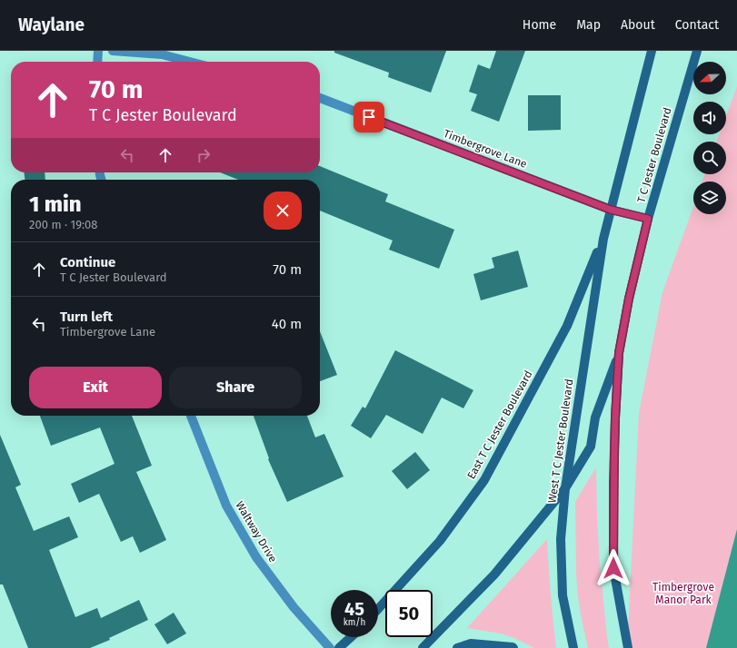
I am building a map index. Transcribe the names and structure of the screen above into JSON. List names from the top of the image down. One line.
{"streets":{"main road":["T C Jester Boulevard","East T C Jester Boulevard","West T C Jester Boulevard"],"street":["Timbergrove Lane","Waltway Drive"]},"crossings":[["Timbergrove Lane","T C Jester Boulevard"],["East T C Jester Boulevard","West T C Jester Boulevard"]],"parks":["Timbergrove Manor Park"],"north":"left","page":{"header":"Waylane","nav":["Home","Map","About","Contact"],"turn":["70 m","T C Jester Boulevard"],"heading":["1 min","200 m · 19:08"],"list":[{"name":"Continue","note":"T C Jester Boulevard","value":"70 m"},{"name":"Turn left","note":"Timbergrove Lane","value":"40 m"}],"buttons":["Exit","Share"],"speed":"45 km/h","limit":"50"}}
